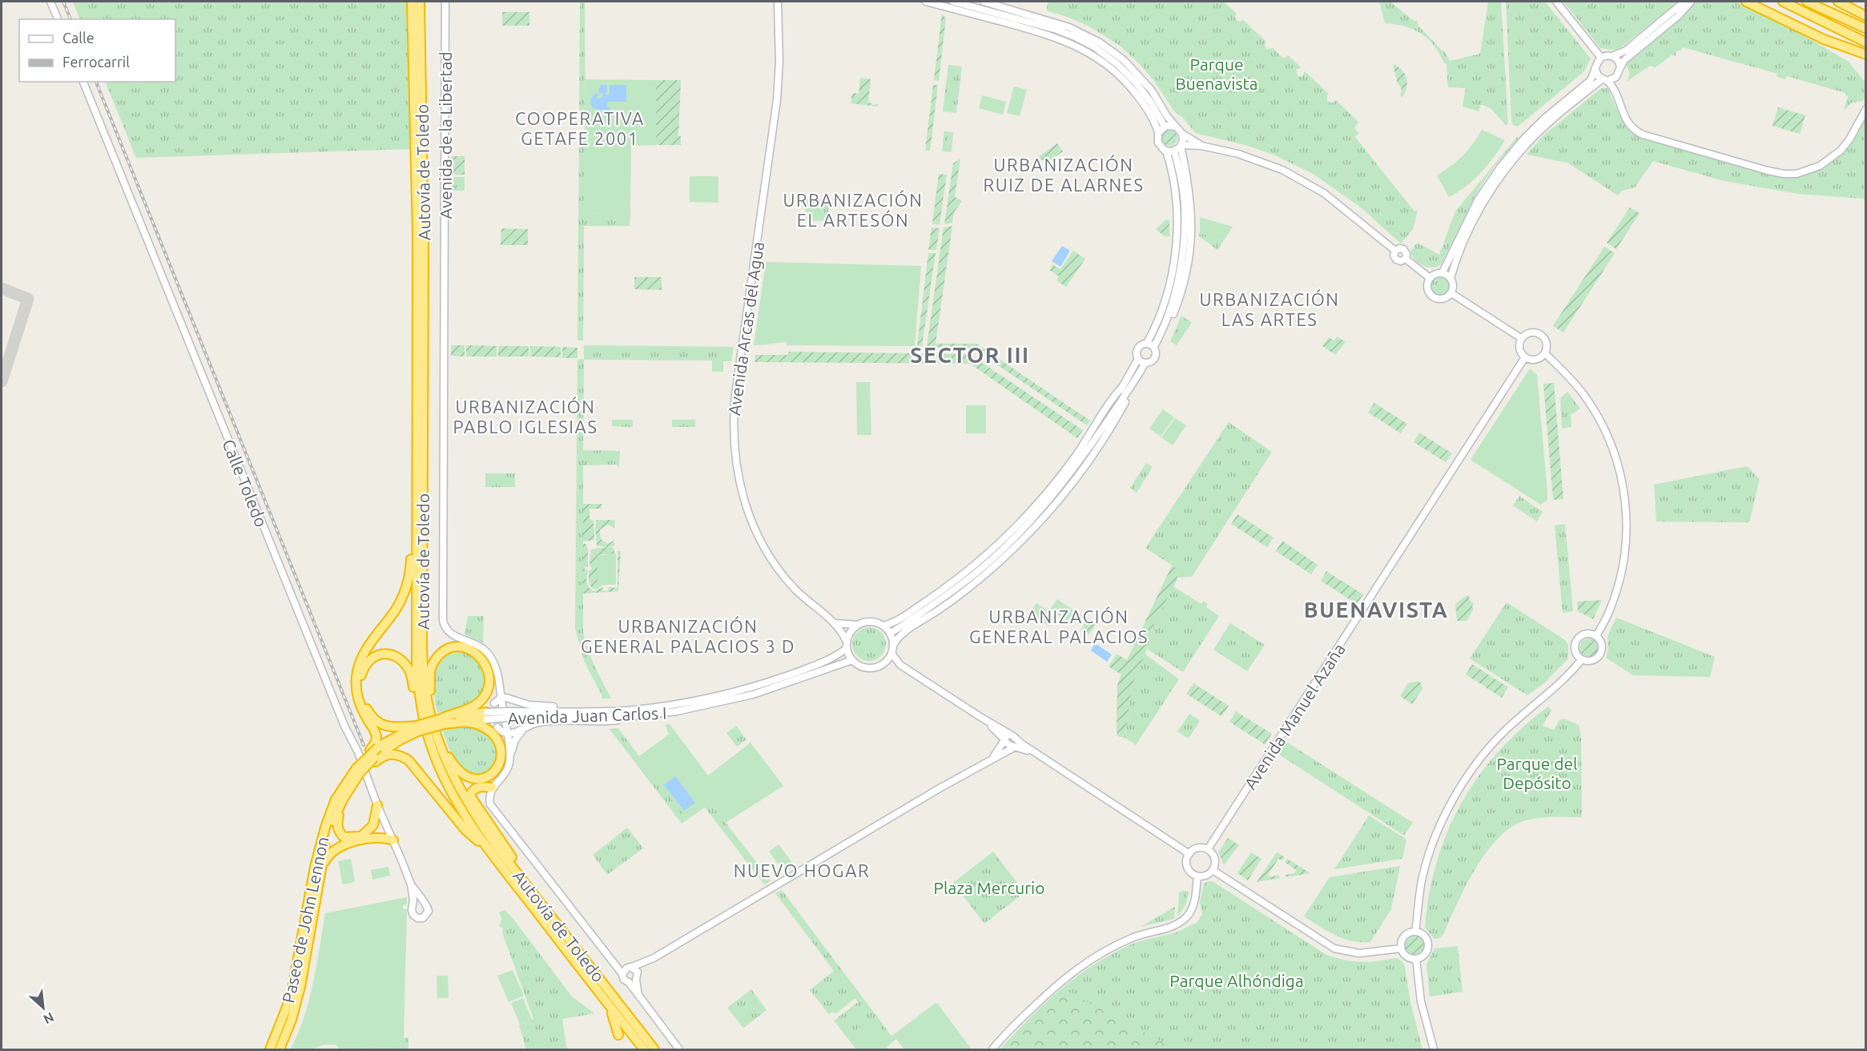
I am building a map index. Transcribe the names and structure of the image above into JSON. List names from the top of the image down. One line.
{"streets":{"highway":["Autovía de Toledo","Paseo de John Lennon"],"street":["Avenida de la Libertad","Avenida Arcas del Agua","Calle Toledo","Avenida Juan Carlos I","Avenida Manuel Azaña"]},"crossings":[["Avenida Arcas del Agua","Avenida Juan Carlos I"]],"districts":["COOPERATIVA GETAFE 2001","URBANIZACIÓN RUIZ DE ALARNES","URBANIZACIÓN EL ARTESÓN","URBANIZACIÓN LAS ARTES","SECTOR III","URBANIZACIÓN PABLO IGLESIAS","BUENAVISTA","URBANIZACIÓN GENERAL PALACIOS","URBANIZACIÓN GENERAL PALACIOS 3 D","NUEVO HOGAR"],"parks":["Parque Buenavista","Parque del Depósito","Plaza Mercurio","Parque Alhóndiga"],"legend":["Calle","Ferrocarril"],"north":"bottom right"}
